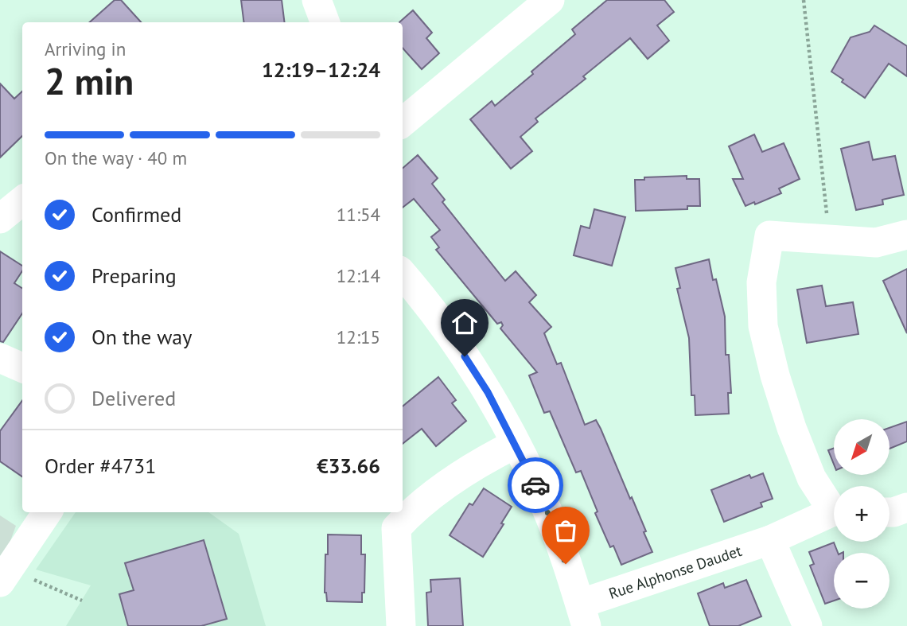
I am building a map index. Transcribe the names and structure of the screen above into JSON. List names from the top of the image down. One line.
{"streets":{"street":["Rue Alphonse Daudet"]},"north":"bottom left","page":{"heading":["2 min","Arriving in","12:19–12:24"],"panel":["Order #4731","€33.66"],"bar":"On the way · 40 m","list":[["Confirmed","11:54"],["Preparing","12:14"],["On the way","12:15"],"Delivered"],"map_buttons":["+","−"]}}
